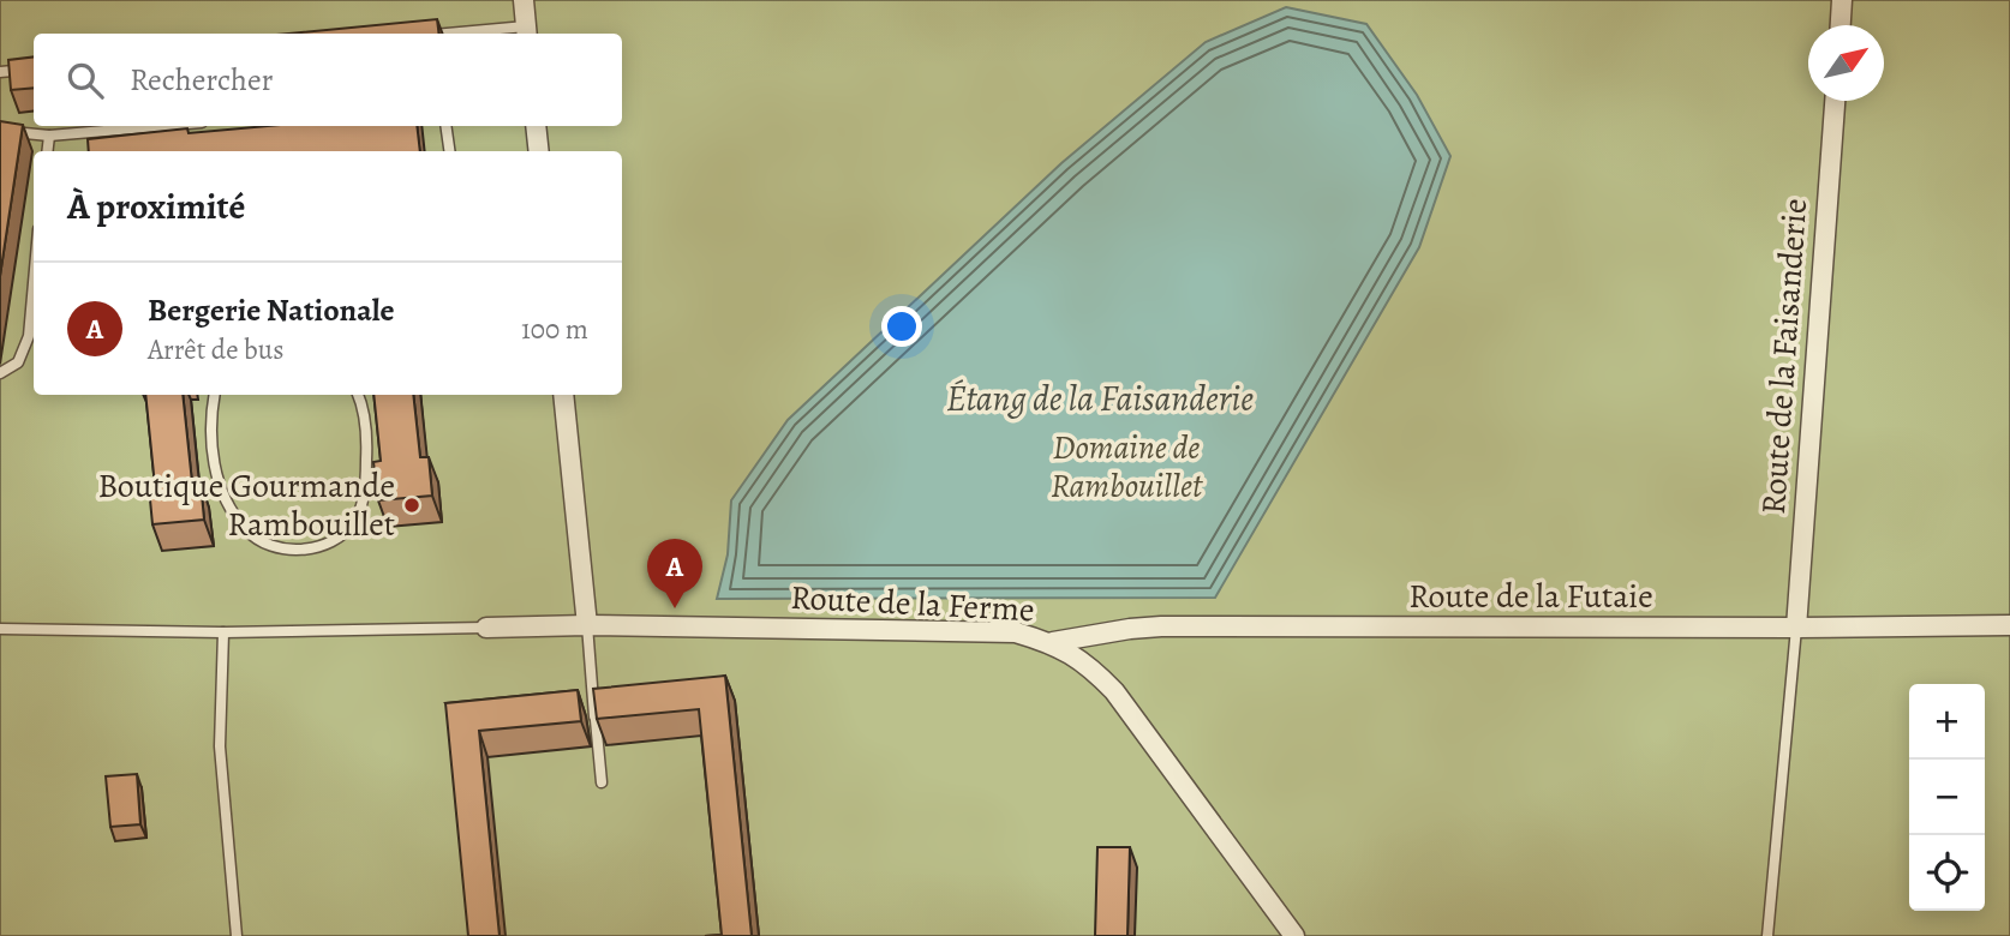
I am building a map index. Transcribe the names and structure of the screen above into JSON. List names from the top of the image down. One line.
{"streets":{"street":["Route de la Faisanderie","Route de la Futaie","Route de la Ferme"]},"crossings":[["Route de la Faisanderie","Route de la Futaie"],["Route de la Futaie","Route de la Ferme"]],"water":["Étang de la Faisanderie"],"parks":["Domaine de Rambouillet"],"places":["Boutique Gourmande Rambouillet"],"north":"top right","page":{"search":"Rechercher","heading":"À proximité","list":[{"mark":"A","name":"Bergerie Nationale","note":"Arrêt de bus","value":"100 m"}],"pins":"A","map_buttons":["+","−"]}}
